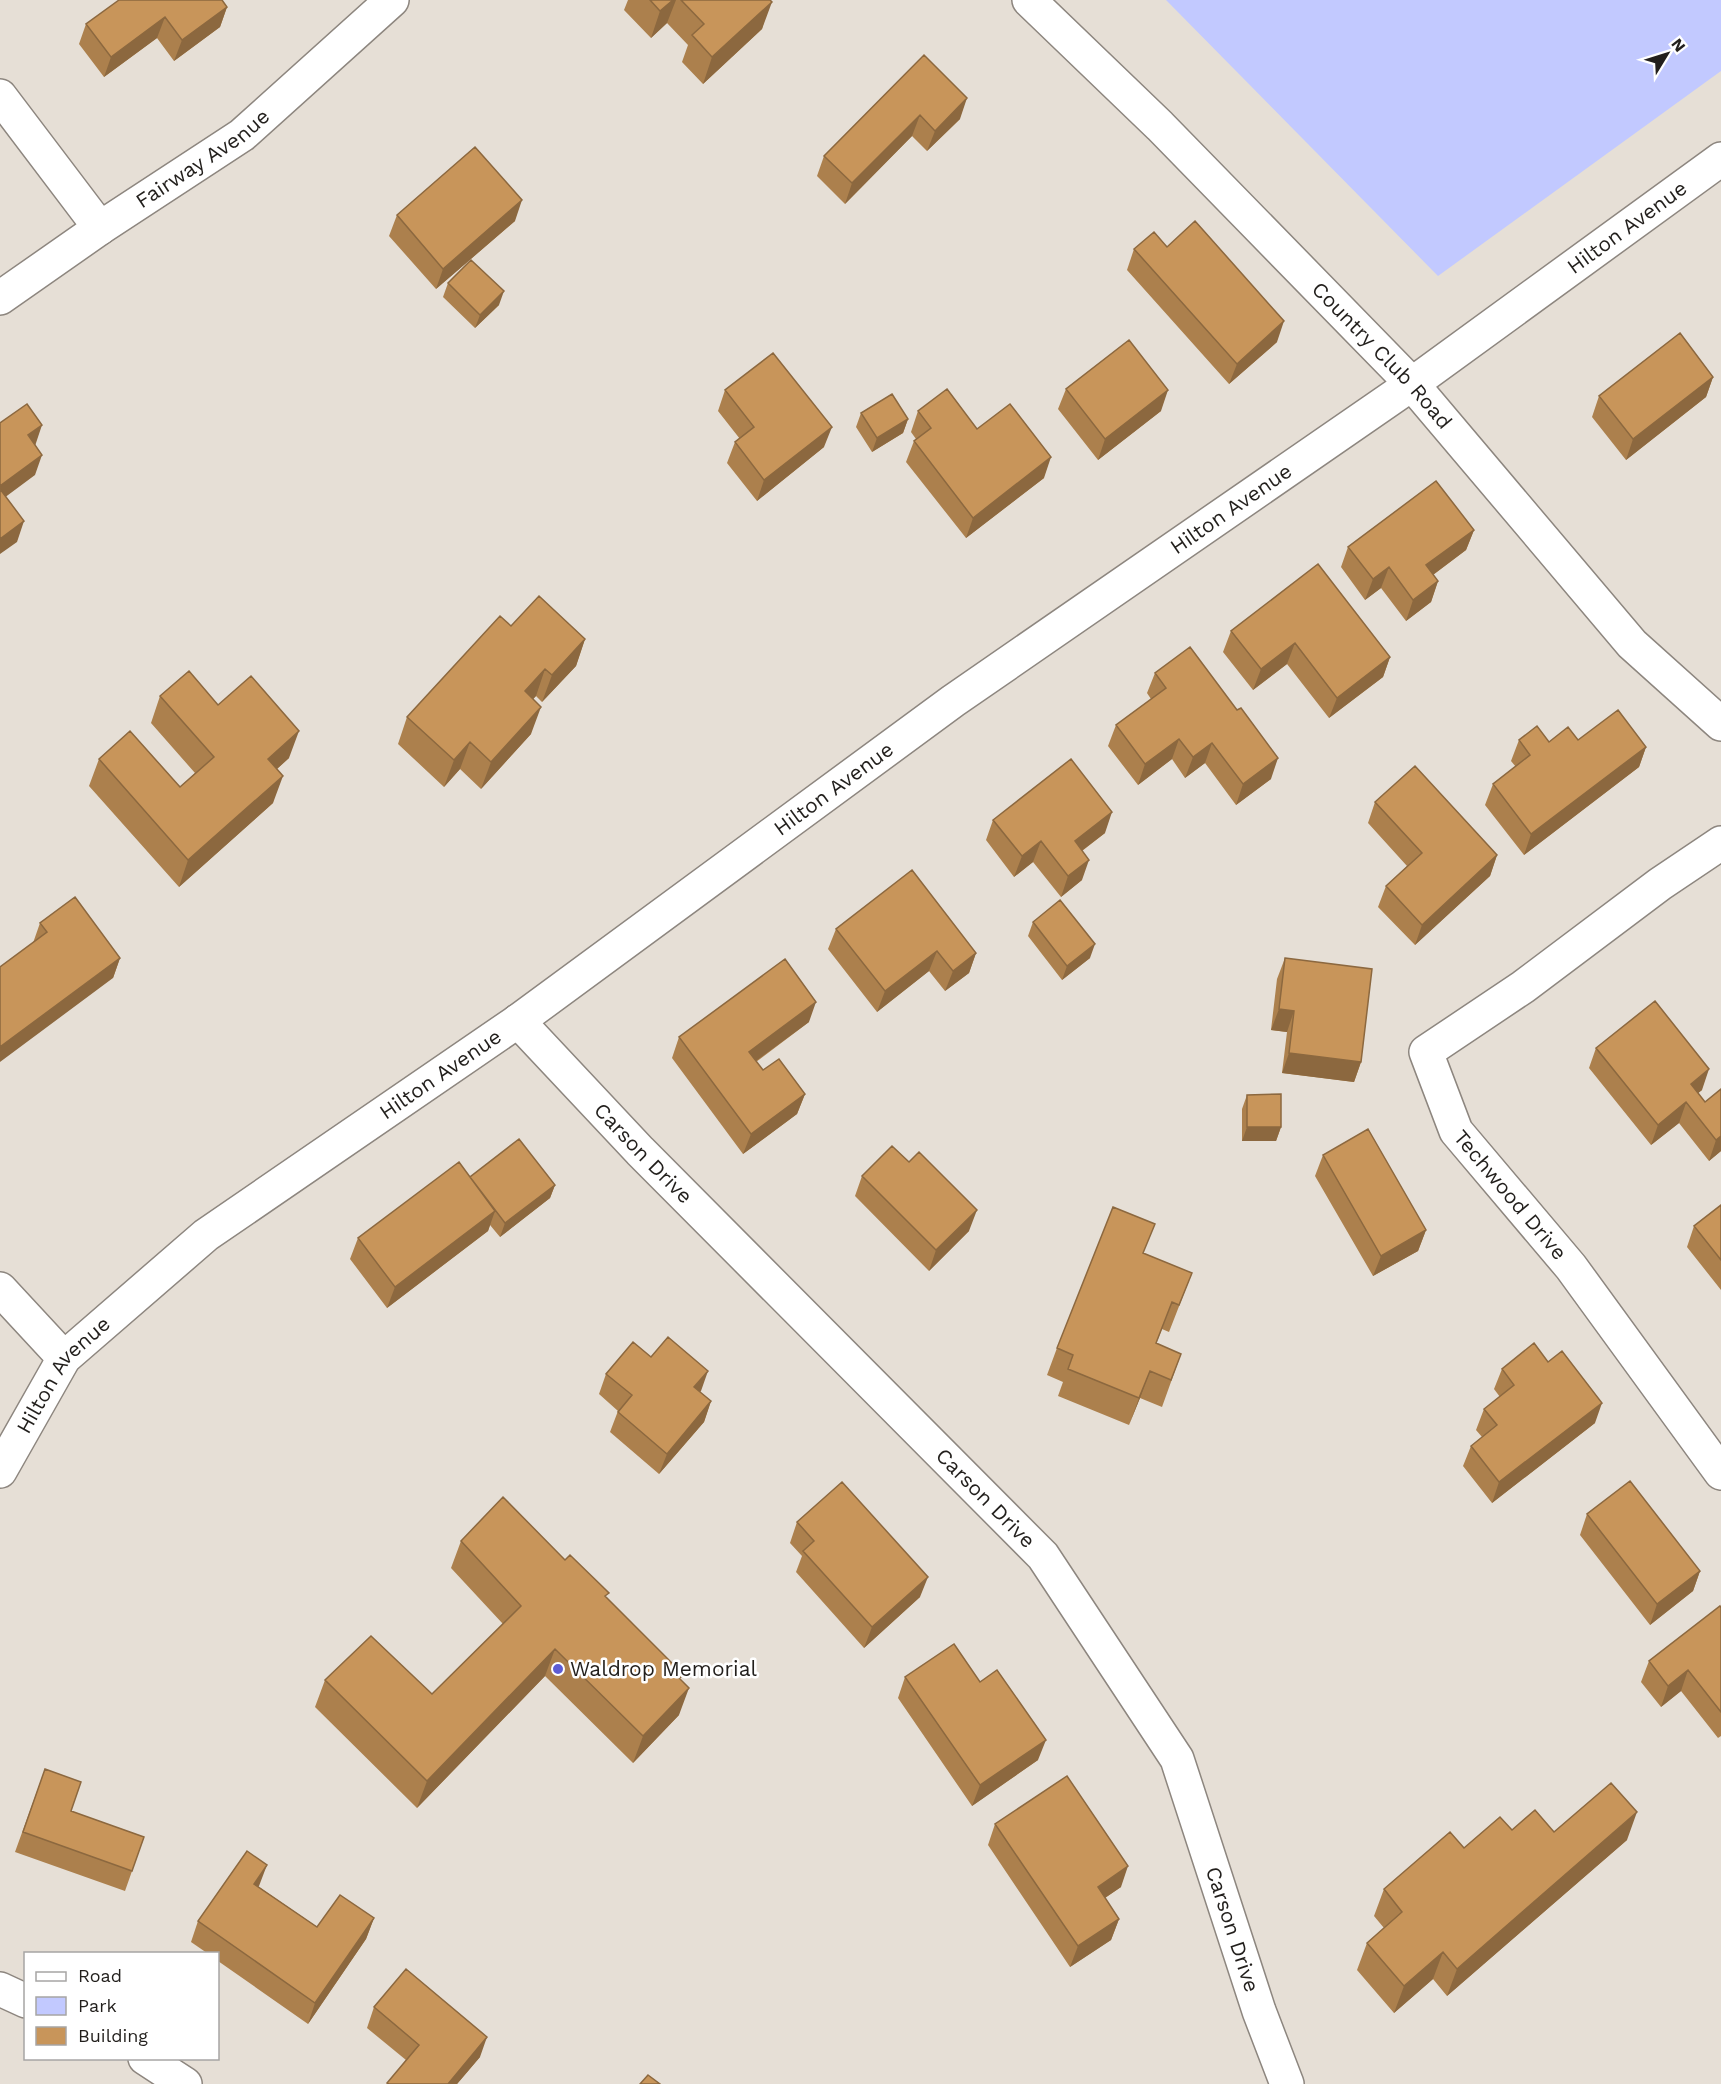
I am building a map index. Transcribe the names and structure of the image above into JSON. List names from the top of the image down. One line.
{"streets":{"street":["Fairway Avenue","Hilton Avenue","Country Club Road","Carson Drive","Techwood Drive"]},"crossings":[["Hilton Avenue","Country Club Road"],["Hilton Avenue","Carson Drive"]],"places":["Waldrop Memorial"],"legend":["Road","Park","Building"],"north":"top right"}
